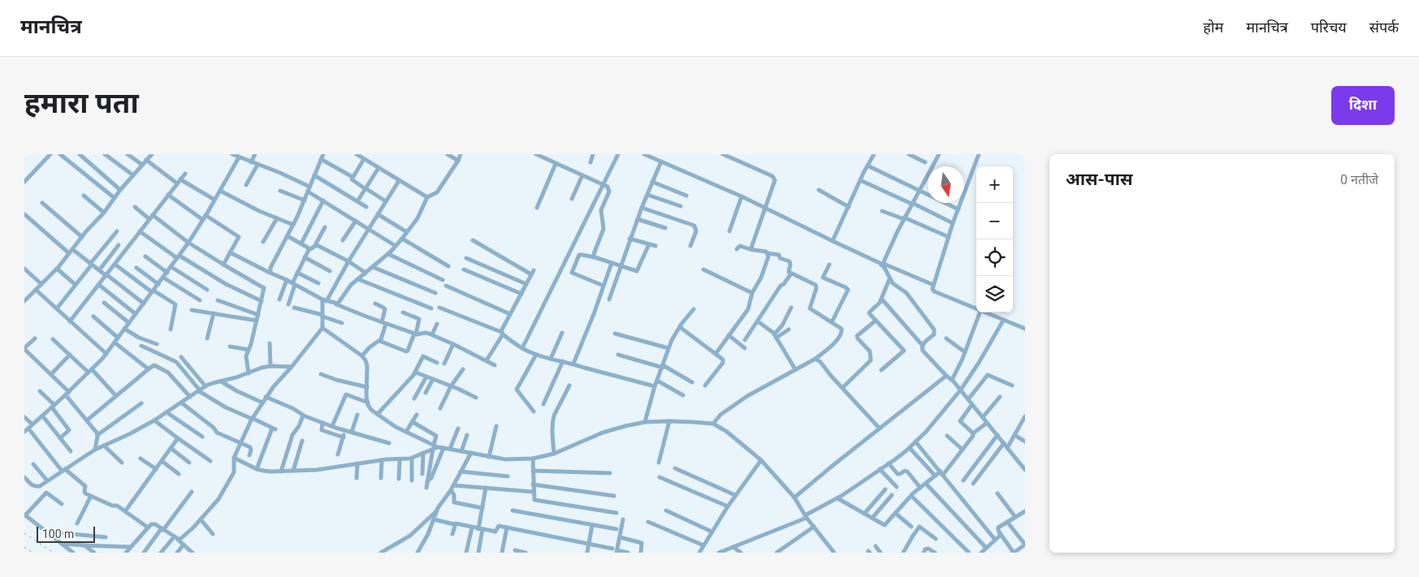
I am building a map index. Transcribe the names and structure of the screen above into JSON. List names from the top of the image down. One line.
{"scale_bar":"100 m","north":"bottom","page":{"header":"मानचित्र","nav":["होम","मानचित्र","परिचय","संपर्क"],"buttons":"दिशा","title":"हमारा पता","heading":["आस-पास","0 नतीजे"],"map_buttons":["+","−"],"scale":"100 m"}}
